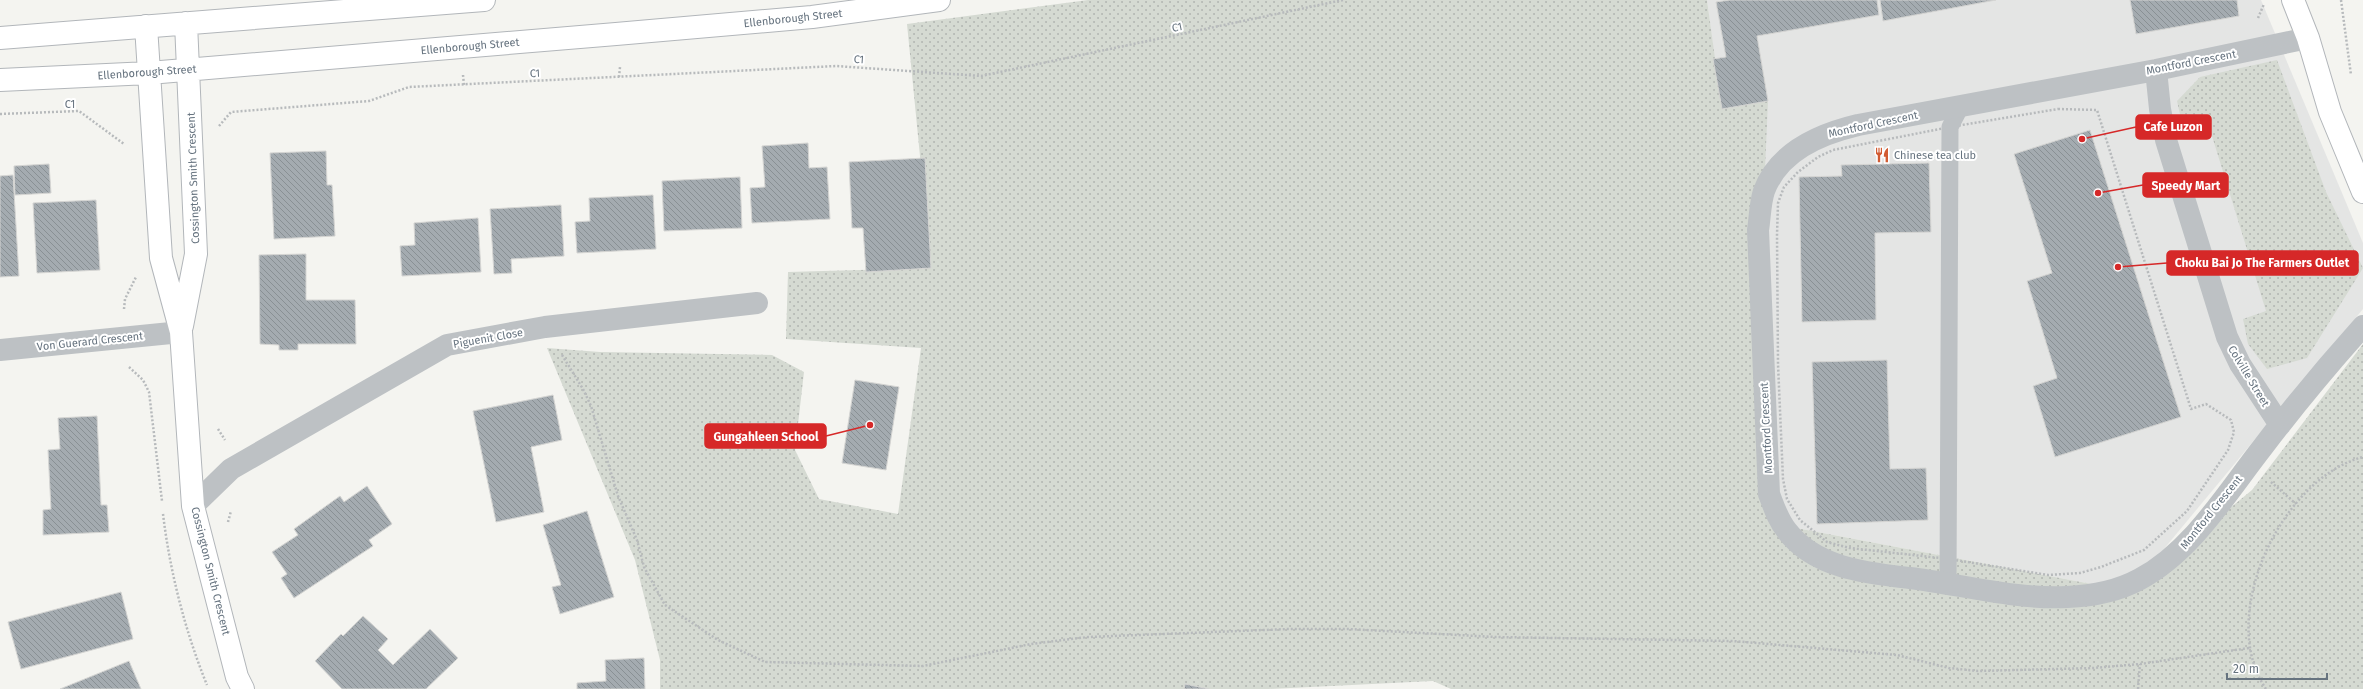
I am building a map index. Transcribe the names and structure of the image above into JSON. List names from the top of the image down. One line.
{"streets":{"main road":["Ellenborough Street","Cossington Smith Crescent"],"street":["Montford Crescent","Piguenit Close","Von Guerard Crescent","Colville Street"],"path":["C1"]},"crossings":[["Ellenborough Street","Cossington Smith Crescent"],["Montford Crescent","Colville Street"],["Cossington Smith Crescent","Piguenit Close"],["Cossington Smith Crescent","Von Guerard Crescent"]],"places":{"other":["Cafe Luzon","Speedy Mart","Choku Bai Jo The Farmers Outlet","Gungahleen School"],"restaurant":["Chinese tea club"]},"scale_bar":"20 m"}
